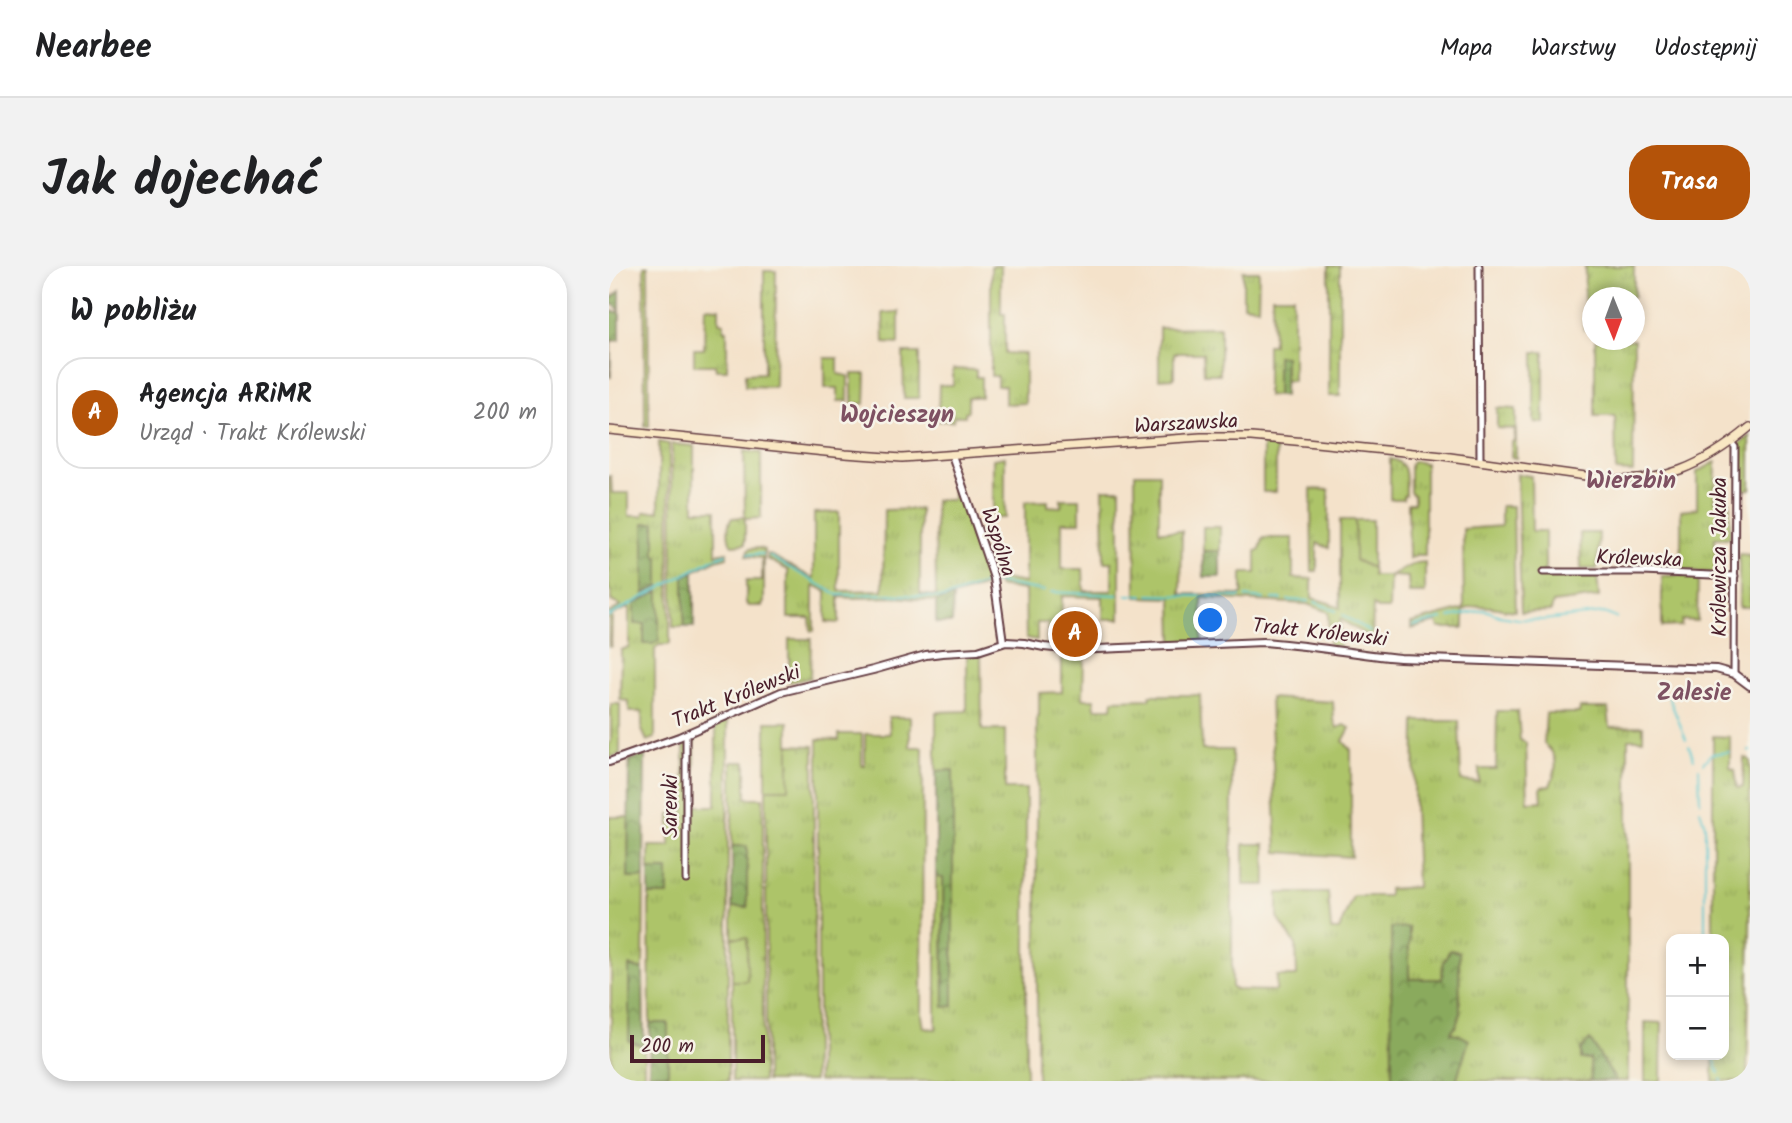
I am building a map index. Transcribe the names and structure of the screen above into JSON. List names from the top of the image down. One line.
{"streets":{"main road":["Warszawska"],"street":["Wspólna","Królewicza Jakuba","Królewska","Trakt Królewski","Sarenki"]},"crossings":[["Warszawska","Wspólna"],["Warszawska","Królewicza Jakuba"],["Wspólna","Trakt Królewski"],["Królewicza Jakuba","Królewska"],["Królewicza Jakuba","Trakt Królewski"],["Trakt Królewski","Sarenki"]],"districts":["Wojcieszyn","Wierzbin","Zalesie"],"scale_bar":"200 m","north":"bottom","page":{"header":"Nearbee","nav":["Mapa","Warstwy","Udostępnij"],"title":"Jak dojechać","buttons":"Trasa","heading":"W pobliżu","list":[{"mark":"A","name":"Agencja ARiMR","note":"Urząd · Trakt Królewski","value":"200 m"}],"pins":"A","map_buttons":["+","−"],"scale":"200 m"}}
